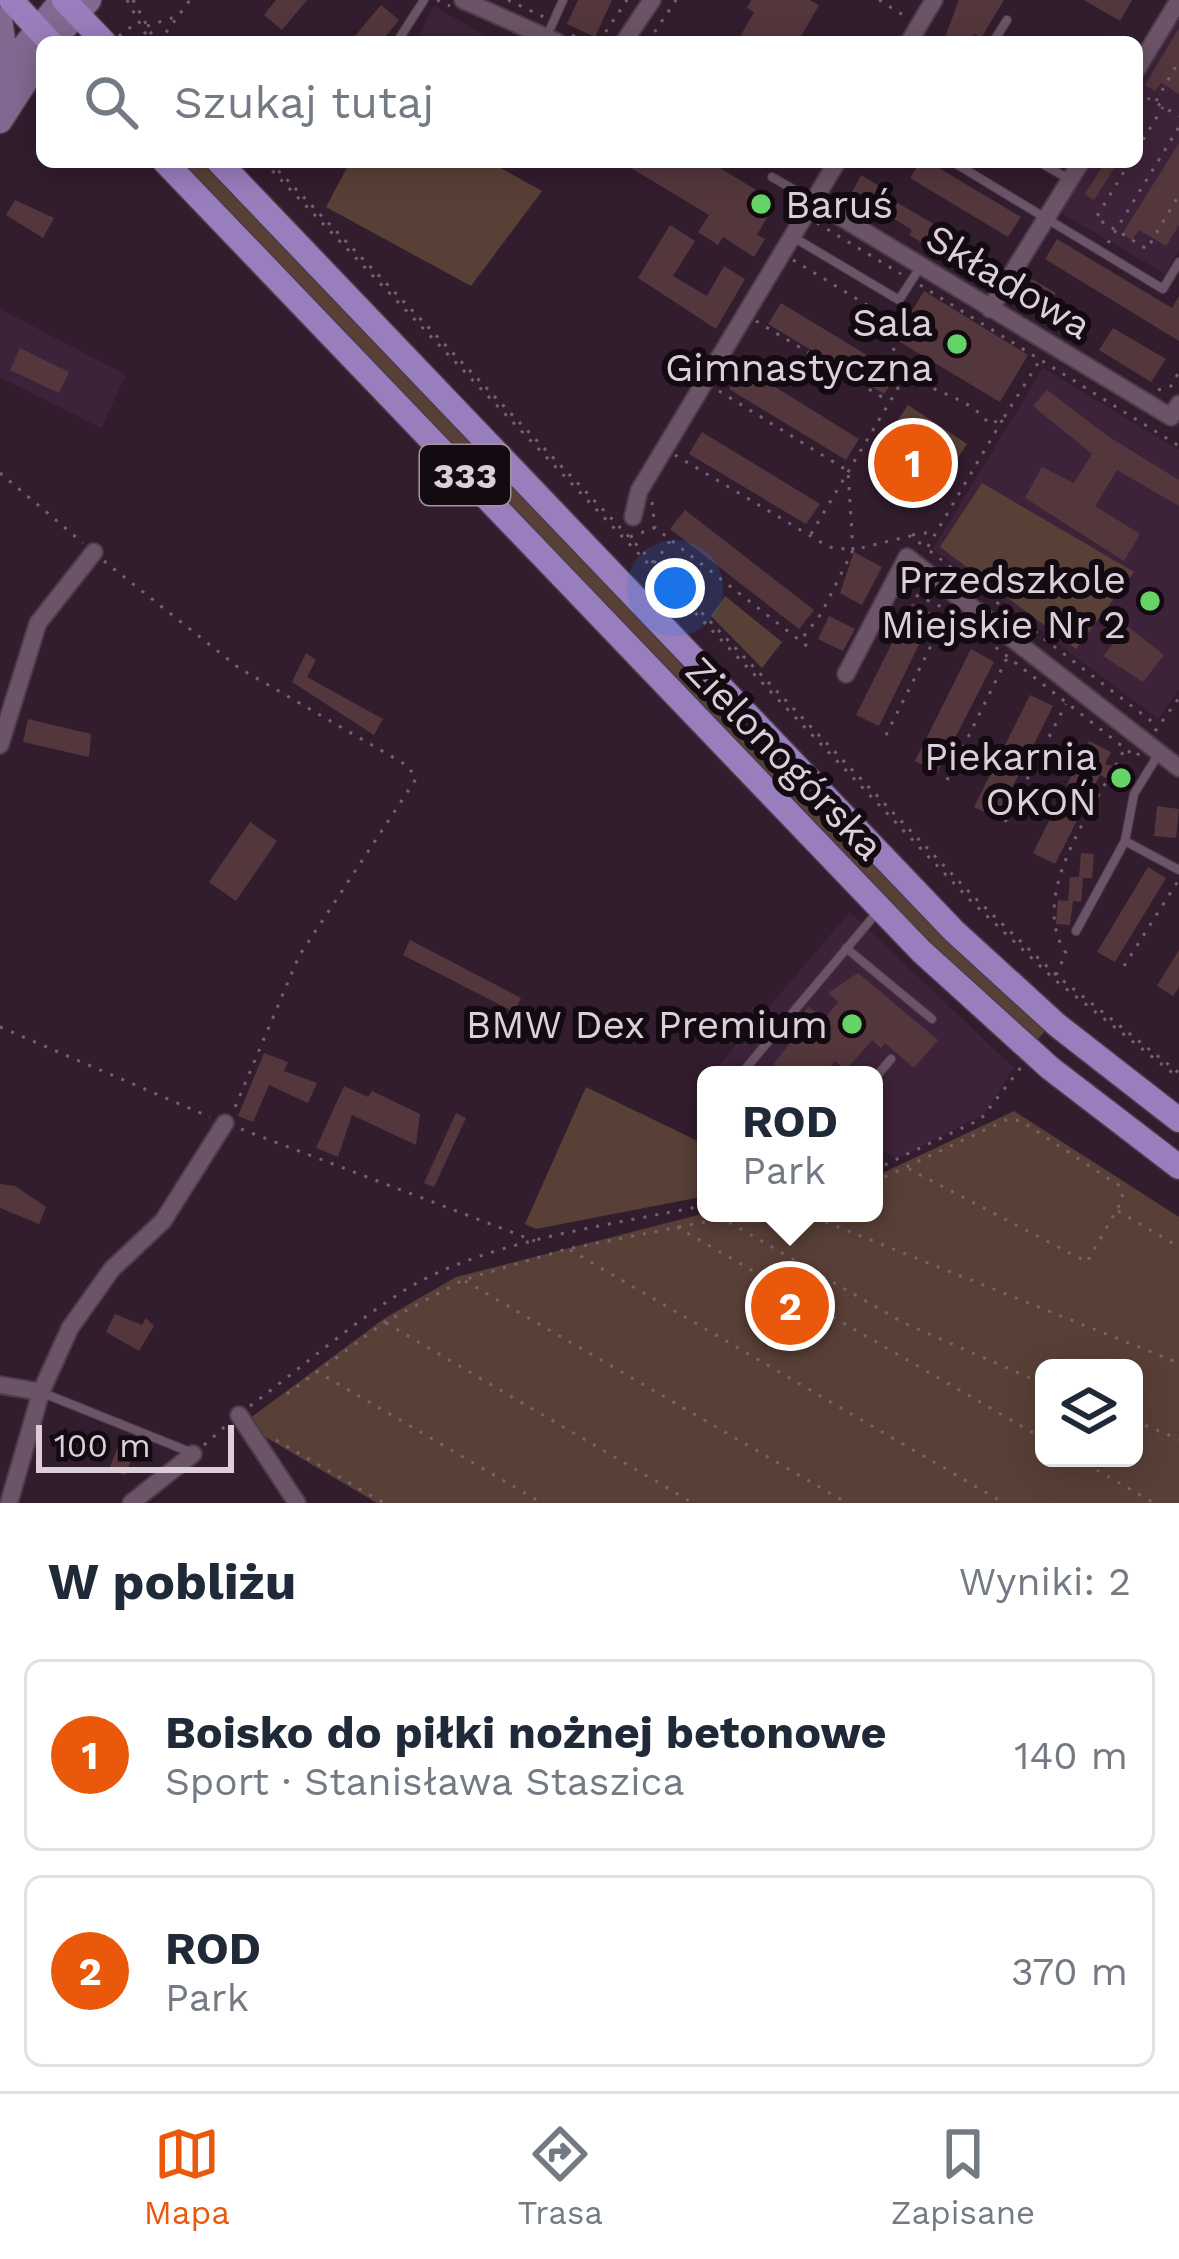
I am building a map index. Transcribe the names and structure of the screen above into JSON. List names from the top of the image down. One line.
{"streets":{"main road":["333","Zielonogórska"],"street":["Składowa"]},"places":["Baruś","Sala Gimnastyczna","Przedszkole Miejskie Nr 2","Piekarnia OKOŃ","BMW Dex Premium"],"scale_bar":"100 m","page":{"search":"Szukaj tutaj","pins":["1","2"],"popup":["ROD","Park"],"scale":"100 m","heading":["W pobliżu","Wyniki: 2"],"list":[{"mark":"1","name":"Boisko do piłki nożnej betonowe","note":"Sport · Stanisława Staszica","value":"140 m"},{"mark":"2","name":"ROD","note":"Park","value":"370 m"}],"nav":["Mapa","Trasa","Zapisane"]}}
